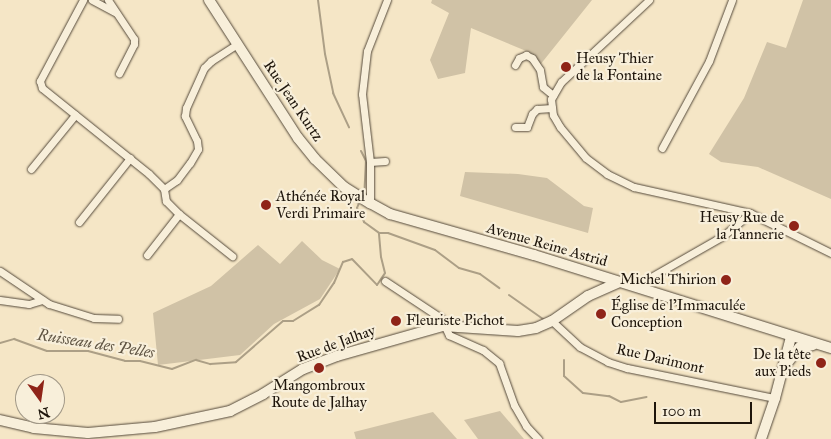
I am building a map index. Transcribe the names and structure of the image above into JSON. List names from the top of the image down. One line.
{"streets":{"main road":["Rue Jean Kurtz","Avenue Reine Astrid","Rue de Jalhay"],"street":["Rue Darimont"]},"crossings":[["Rue Jean Kurtz","Avenue Reine Astrid"],["Avenue Reine Astrid","Rue de Jalhay"],["Rue de Jalhay","Rue Darimont"]],"water":["Ruisseau des Pelles"],"places":["Heusy Thier de la Fontaine","Athénée Royal Verdi Primaire","Heusy Rue de la Tannerie","Michel Thirion","Église de l’Immaculée Conception","Fleuriste Pichot","De la tête aux Pieds","Mangombroux Route de Jalhay"],"scale_bar":"100 m","north":"bottom"}
